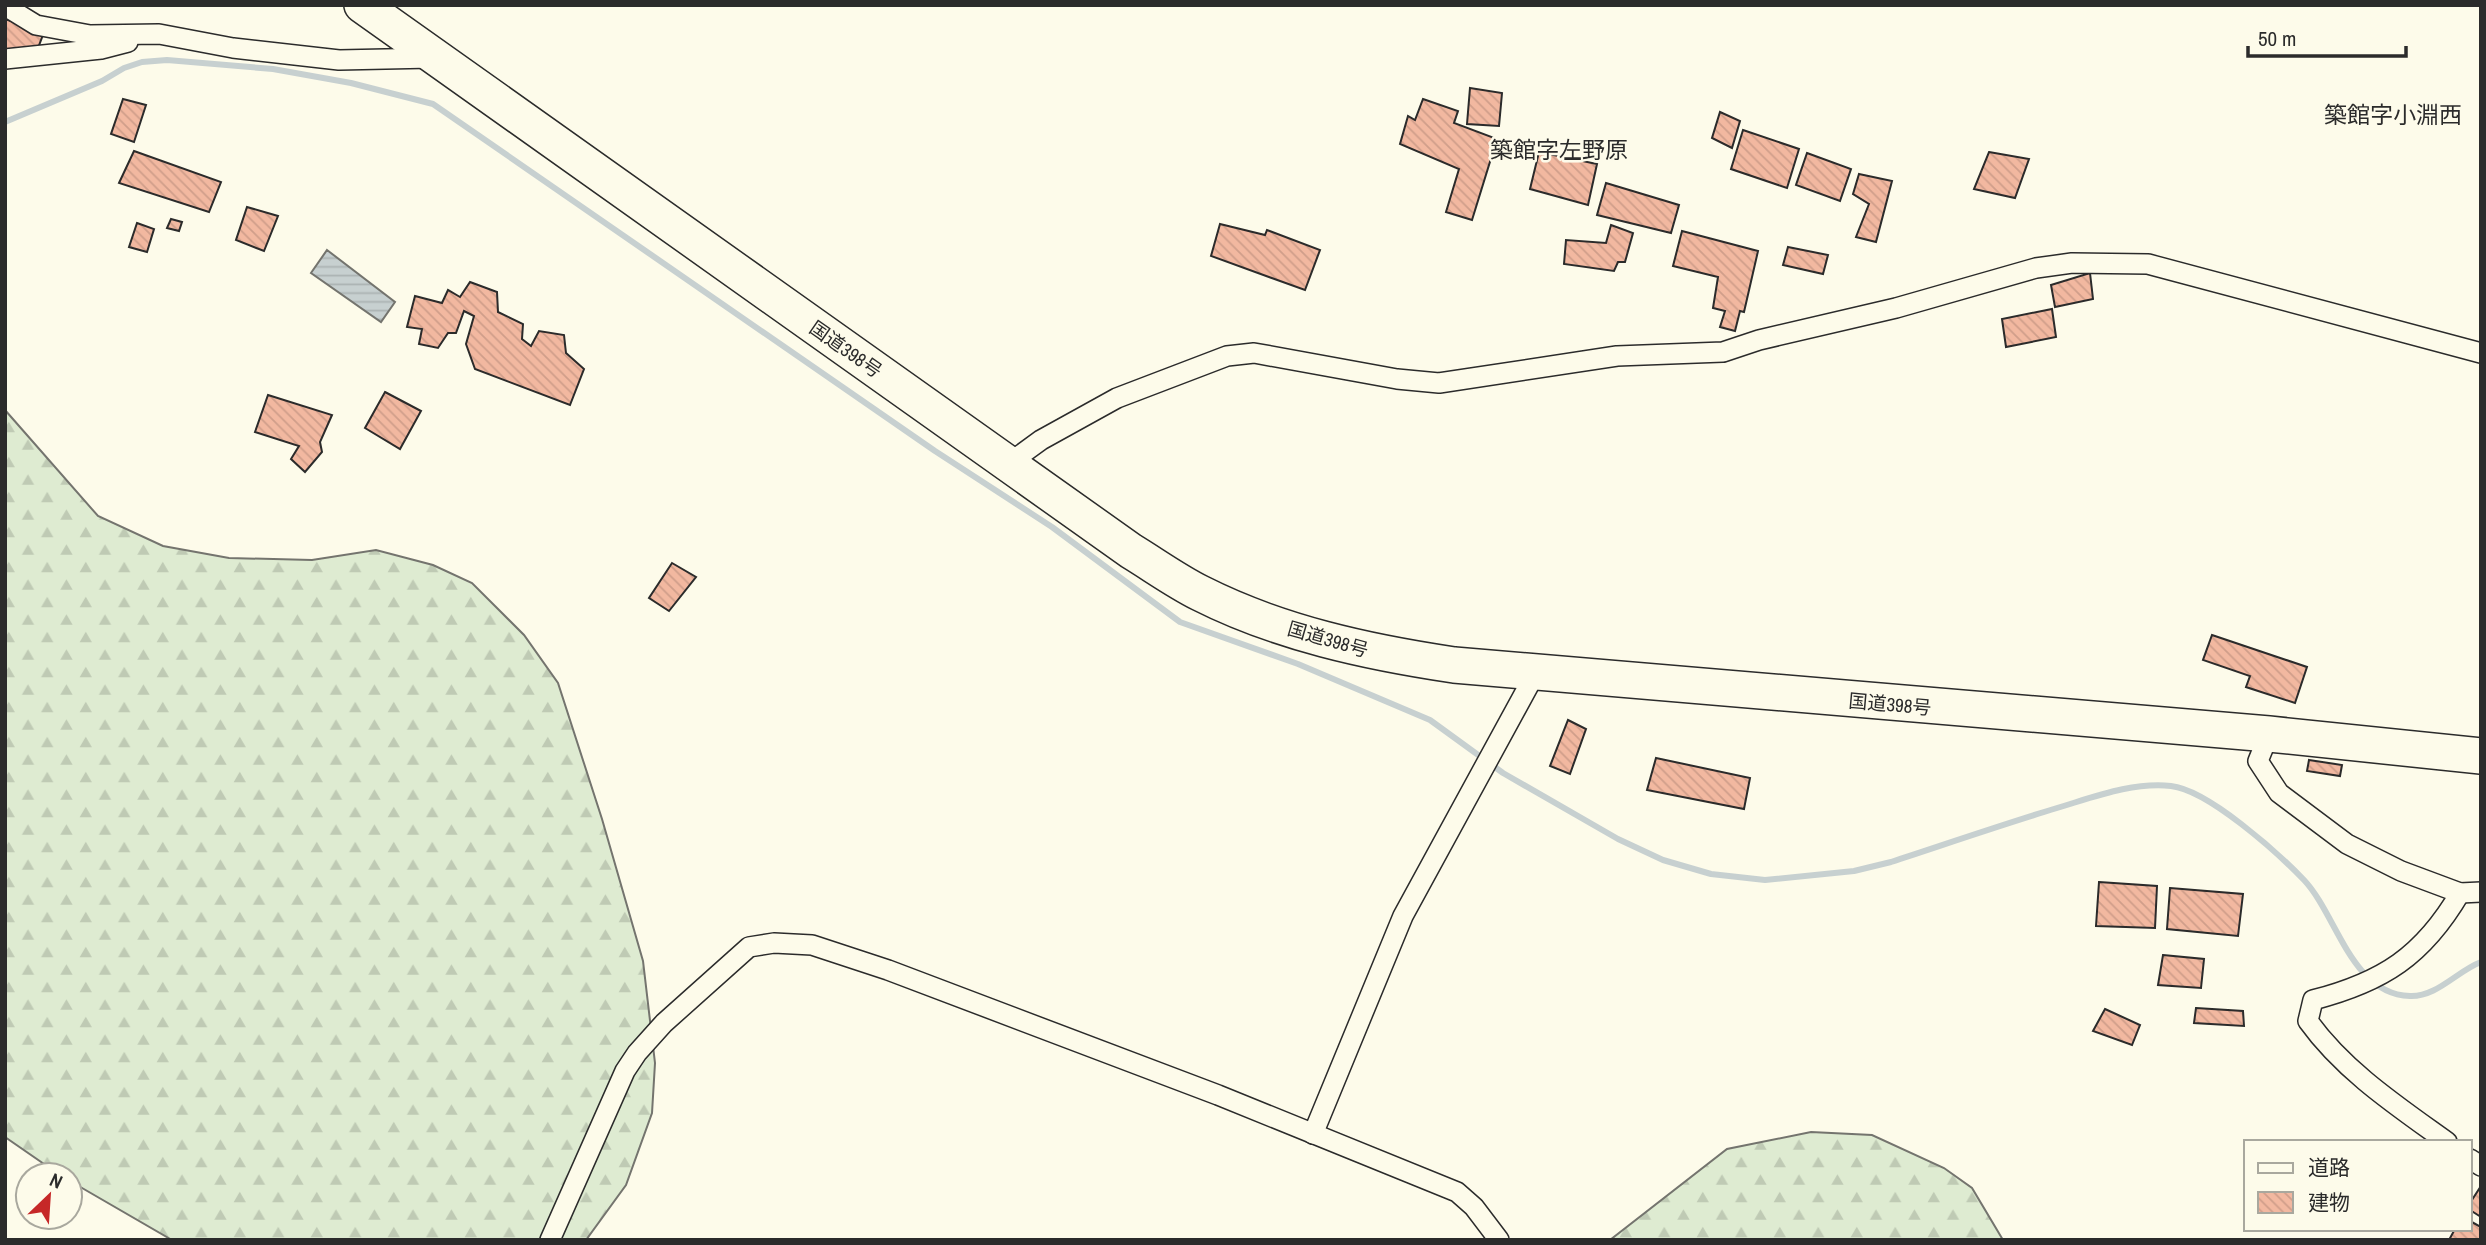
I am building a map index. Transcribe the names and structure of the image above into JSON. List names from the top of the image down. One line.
{"streets":{"highway":["国道398号"]},"districts":["築館字小淵西","築館字左野原"],"legend":["道路","建物"],"scale_bar":"50 m","north":"top right"}
